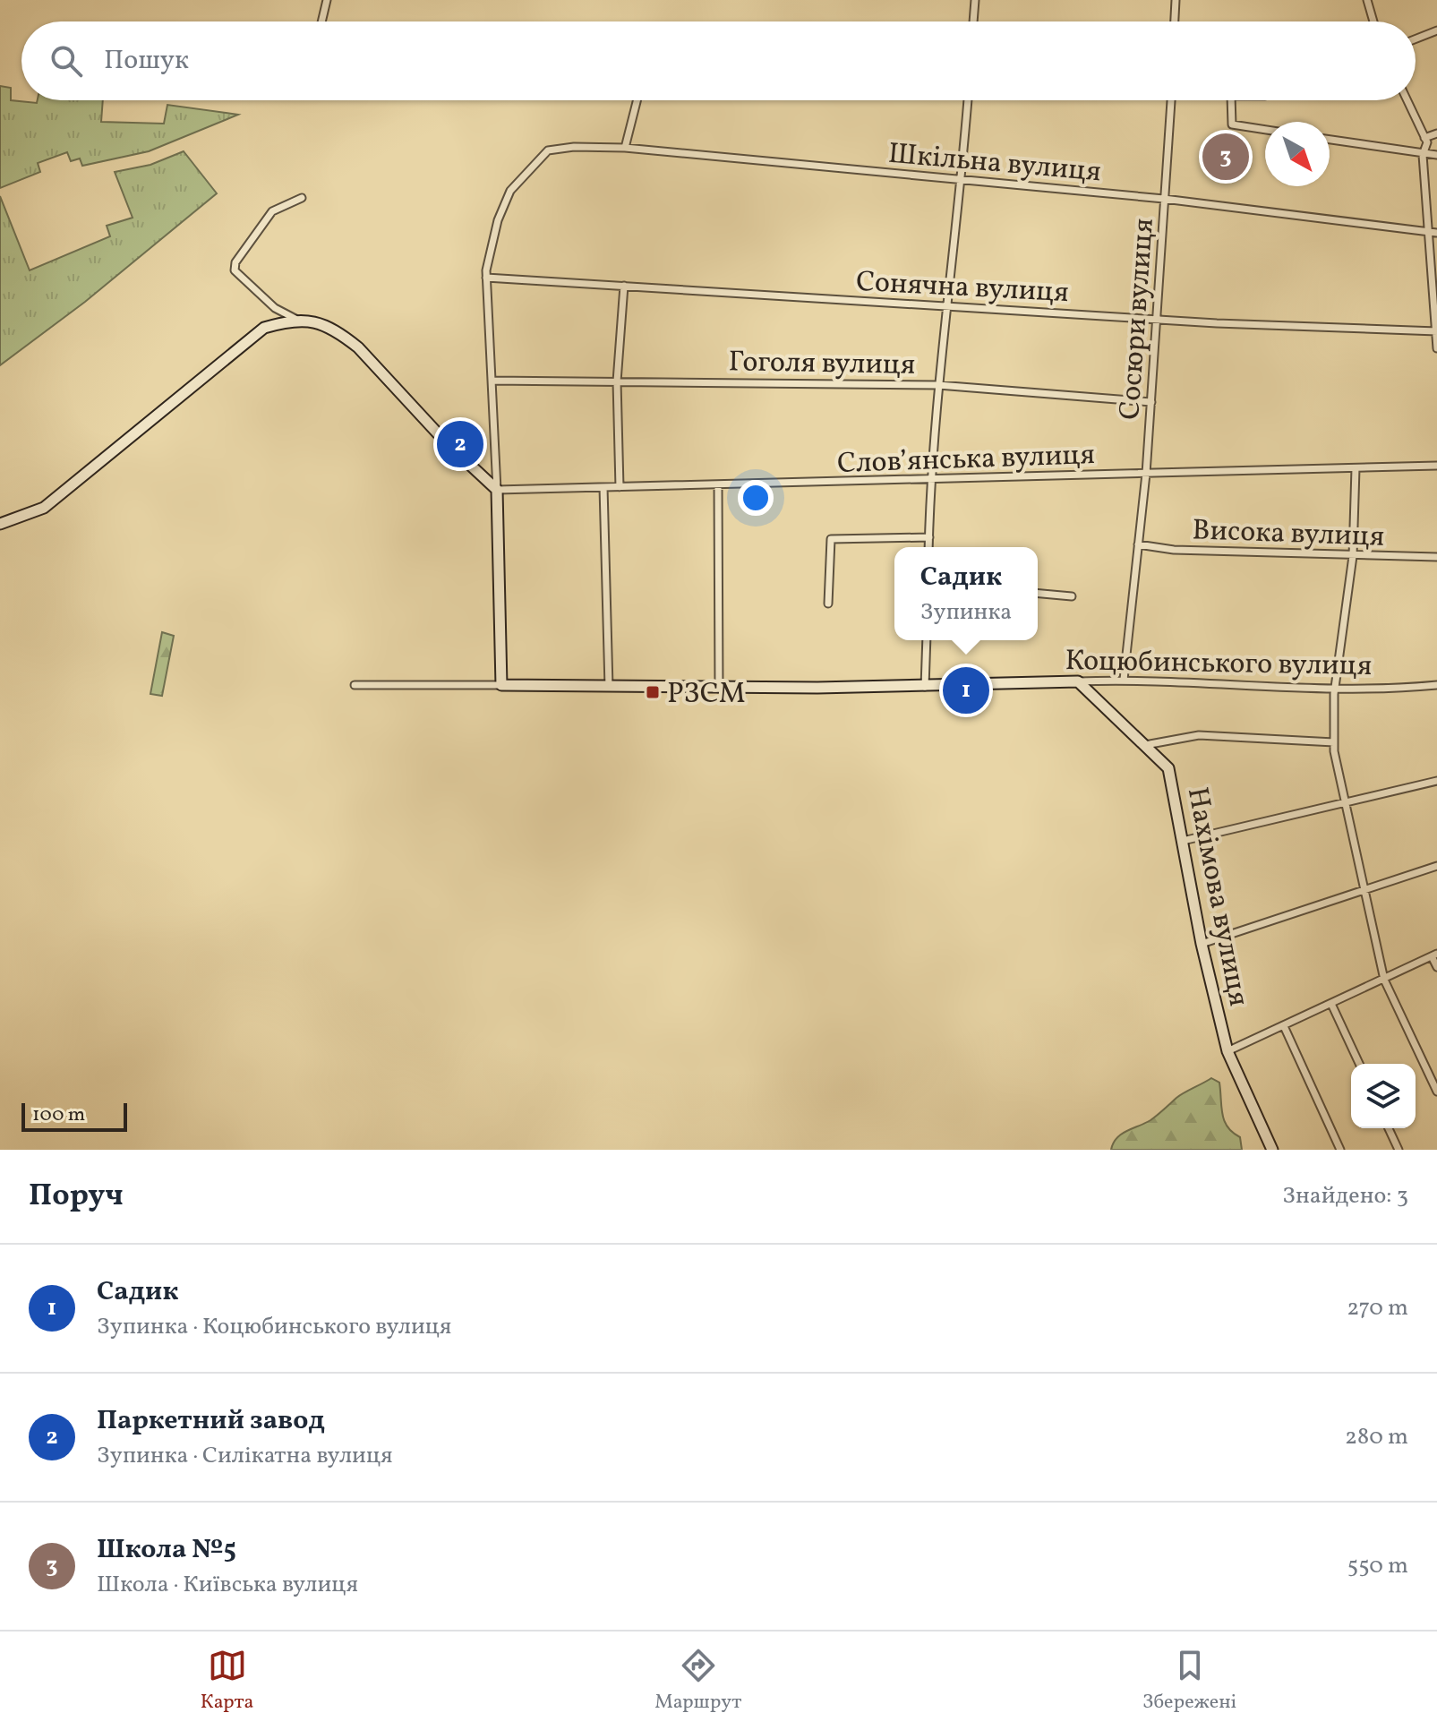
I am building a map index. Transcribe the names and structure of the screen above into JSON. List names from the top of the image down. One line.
{"streets":{"street":["Шкільна вулиця","Сонячна вулиця","Сосюри вулиця","Гоголя вулиця","Слов’янська вулиця","Висока вулиця","Коцюбинського вулиця","Нахімова вулиця"]},"crossings":[["Шкільна вулиця","Сонячна вулиця"],["Шкільна вулиця","Сосюри вулиця"],["Сонячна вулиця","Сосюри вулиця"],["Сосюри вулиця","Гоголя вулиця"],["Сосюри вулиця","Слов’янська вулиця"],["Сосюри вулиця","Висока вулиця"],["Сосюри вулиця","Коцюбинського вулиця"],["Коцюбинського вулиця","Нахімова вулиця"]],"places":{"transit":["РЗСМ"]},"scale_bar":"100 m","north":"bottom right","page":{"search":"Пошук","pins":["3","2","1"],"popup":["Садик","Зупинка"],"scale":"100 m","heading":["Поруч","Знайдено: 3"],"list":[{"mark":"1","name":"Садик","note":"Зупинка · Коцюбинського вулиця","value":"270 m"},{"mark":"2","name":"Паркетний завод","note":"Зупинка · Силікатна вулиця","value":"280 m"},{"mark":"3","name":"Школа №5","note":"Школа · Київська вулиця","value":"550 m"}],"nav":["Карта","Маршрут","Збережені"]}}
